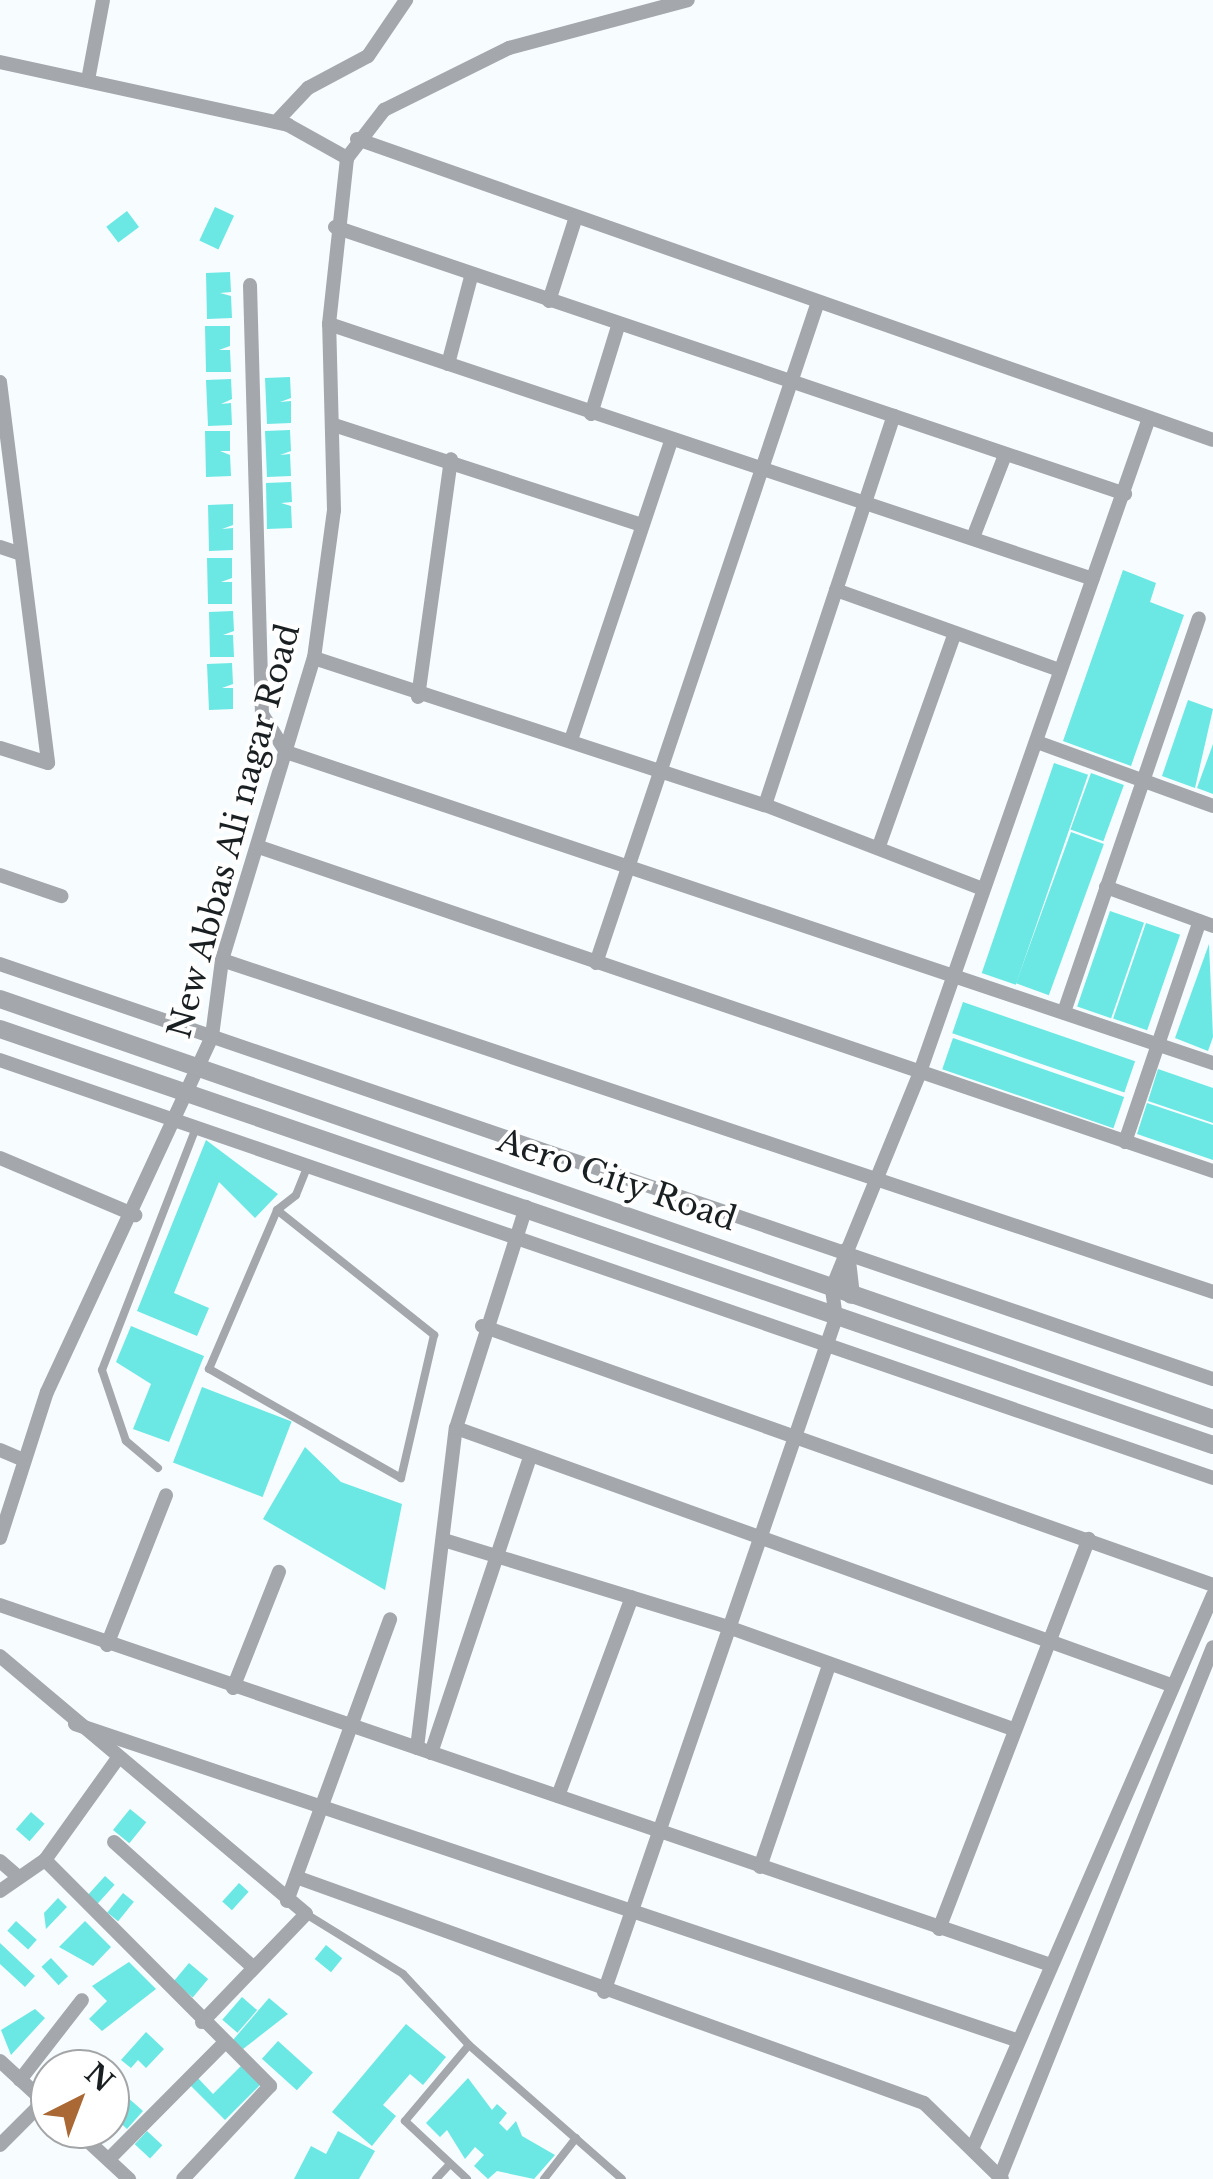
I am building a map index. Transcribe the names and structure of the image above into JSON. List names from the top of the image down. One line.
{"streets":{"street":["New Abbas Ali nagar Road","Aero City Road"]},"crossings":[["New Abbas Ali nagar Road","Aero City Road"]],"north":"top right"}
